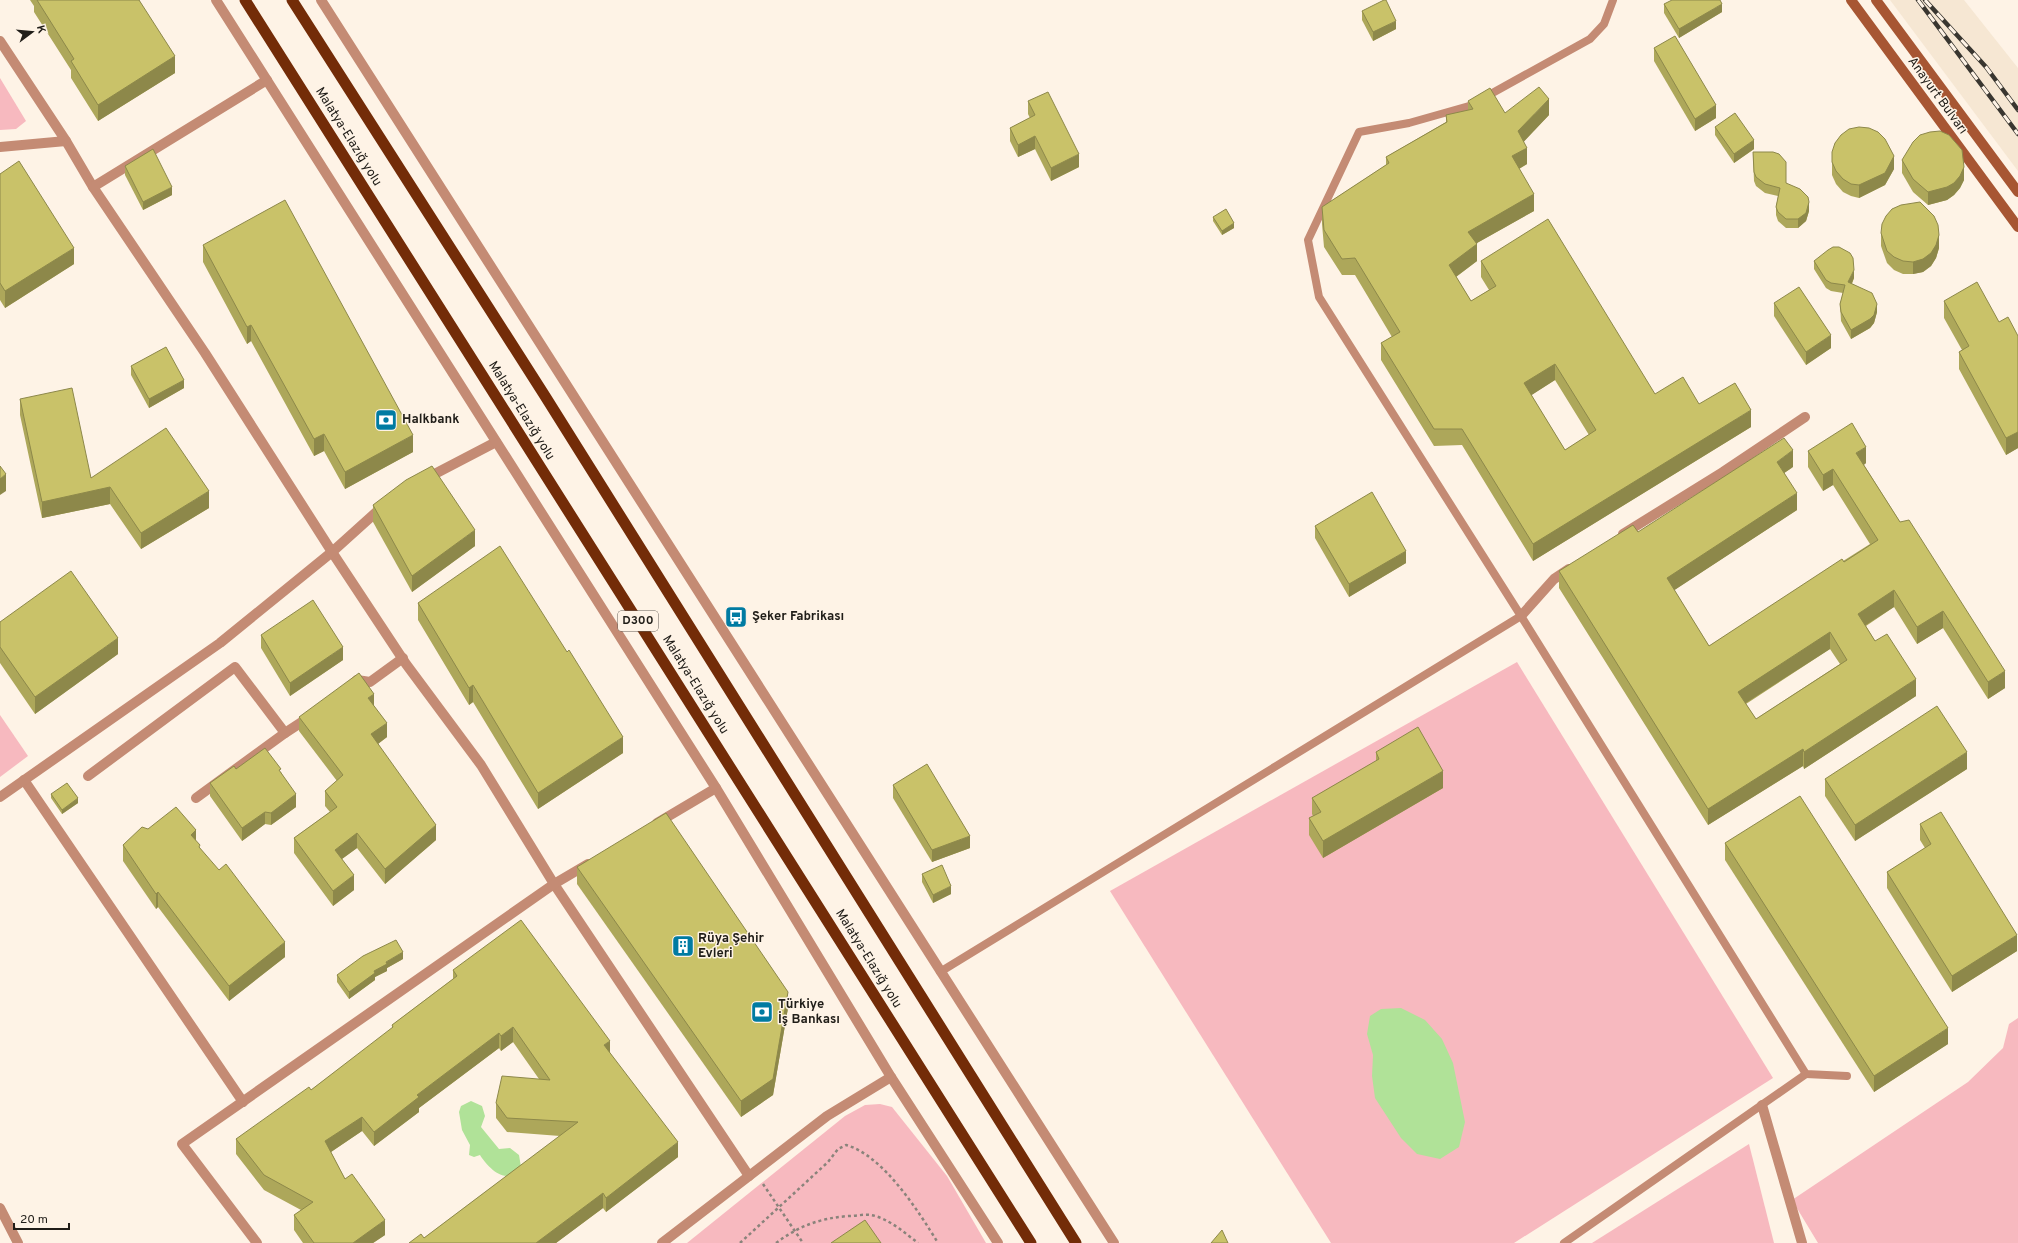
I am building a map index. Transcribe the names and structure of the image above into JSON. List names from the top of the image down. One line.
{"streets":{"highway":["Malatya-Elazığ yolu","D300"],"main road":["Anayurt Bulvarı"]},"places":{"bank":["Halkbank","Türkiye İş Bankası"],"bus stop":["Şeker Fabrikası"],"building":["Rüya Şehir Evleri"]},"scale_bar":"20 m","north":"right"}
